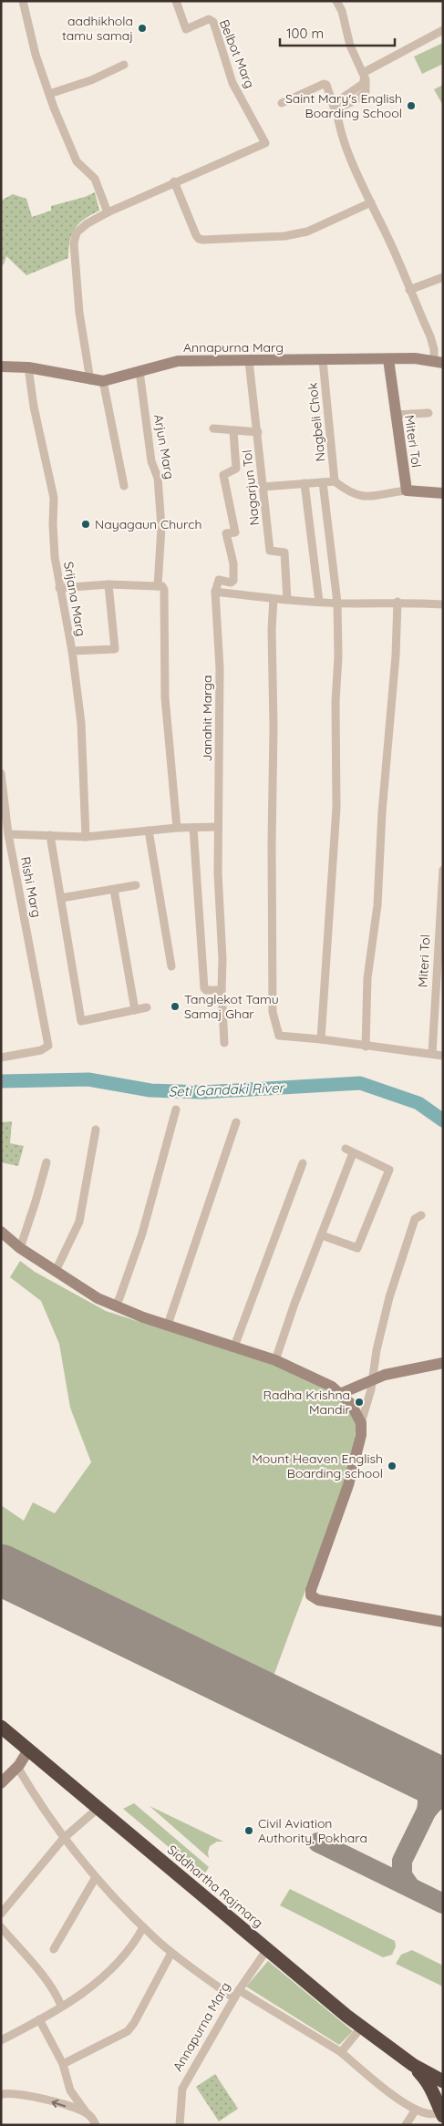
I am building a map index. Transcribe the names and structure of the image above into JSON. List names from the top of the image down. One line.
{"streets":{"highway":["Siddhartha Rajmarg"],"street":["Belbot Marg","Annapurna Marg","Nagbeli Chok","Miteri Tol","Arjun Marg","Nagarjun Tol","Srijana Marg","Janahit Marga","Rishi Marg"]},"crossings":[["Annapurna Marg","Nagbeli Chok"],["Annapurna Marg","Miteri Tol"],["Annapurna Marg","Arjun Marg"],["Annapurna Marg","Nagarjun Tol"],["Annapurna Marg","Srijana Marg"],["Annapurna Marg","Siddhartha Rajmarg"]],"water":["Seti Gandaki River"],"places":["aadhikhola tamu samaj","Saint Mary's English Boarding School","Nayagaun Church","Tanglekot Tamu Samaj Ghar","Radha Krishna Mandir","Mount Heaven English Boarding school","Civil Aviation Authority, Pokhara"],"scale_bar":"100 m"}
